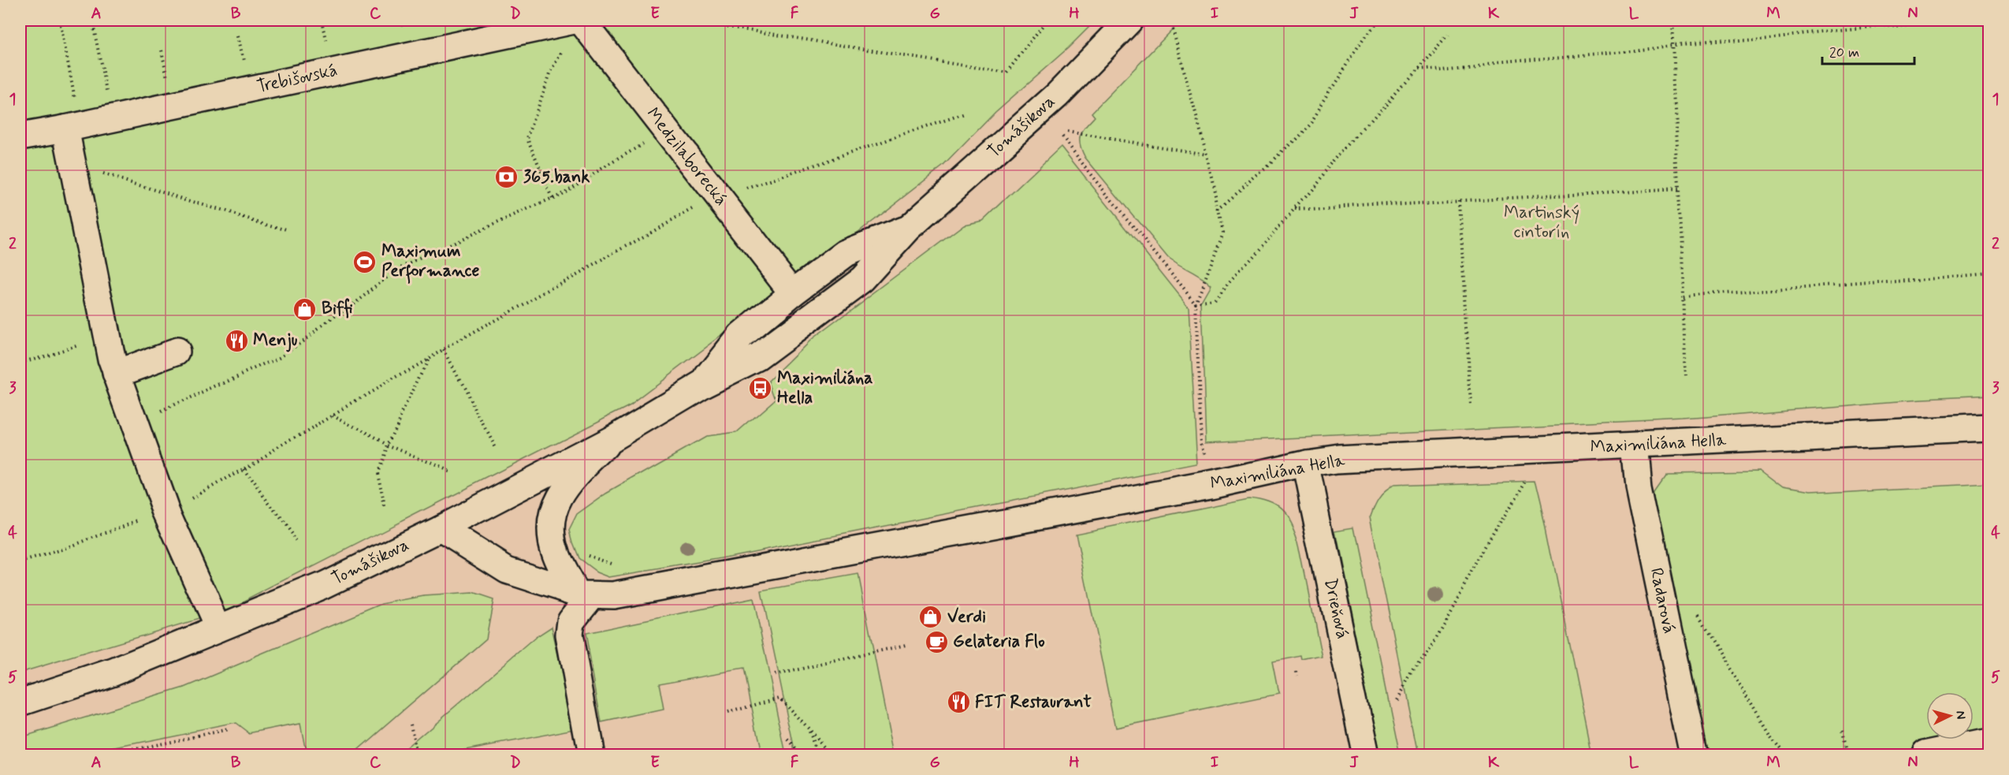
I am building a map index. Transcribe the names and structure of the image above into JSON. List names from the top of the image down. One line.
{"streets":{"street":["Trebišovská","Tomášikova","Medzilaborecká","Maximiliána Hella","Radarová","Drieňová"]},"crossings":[["Trebišovská","Medzilaborecká"],["Tomášikova","Medzilaborecká"],["Tomášikova","Maximiliána Hella"],["Maximiliána Hella","Radarová"],["Maximiliána Hella","Drieňová"]],"parks":["Martinský cintorín"],"places":{"bank":["365.bank"],"sports":["Maximum Performance"],"shop":["Biffi","Verdi"],"restaurant":["Menju","FIT Restaurant"],"bus stop":["Maximiliána Hella"],"cafe":["Gelateria Flo"]},"scale_bar":"20 m","north":"right","grid":{"columns":["A","B","C","D","E","F","G","H","I","J","K","L","M","N"],"rows":["1","2","3","4","5"]}}
